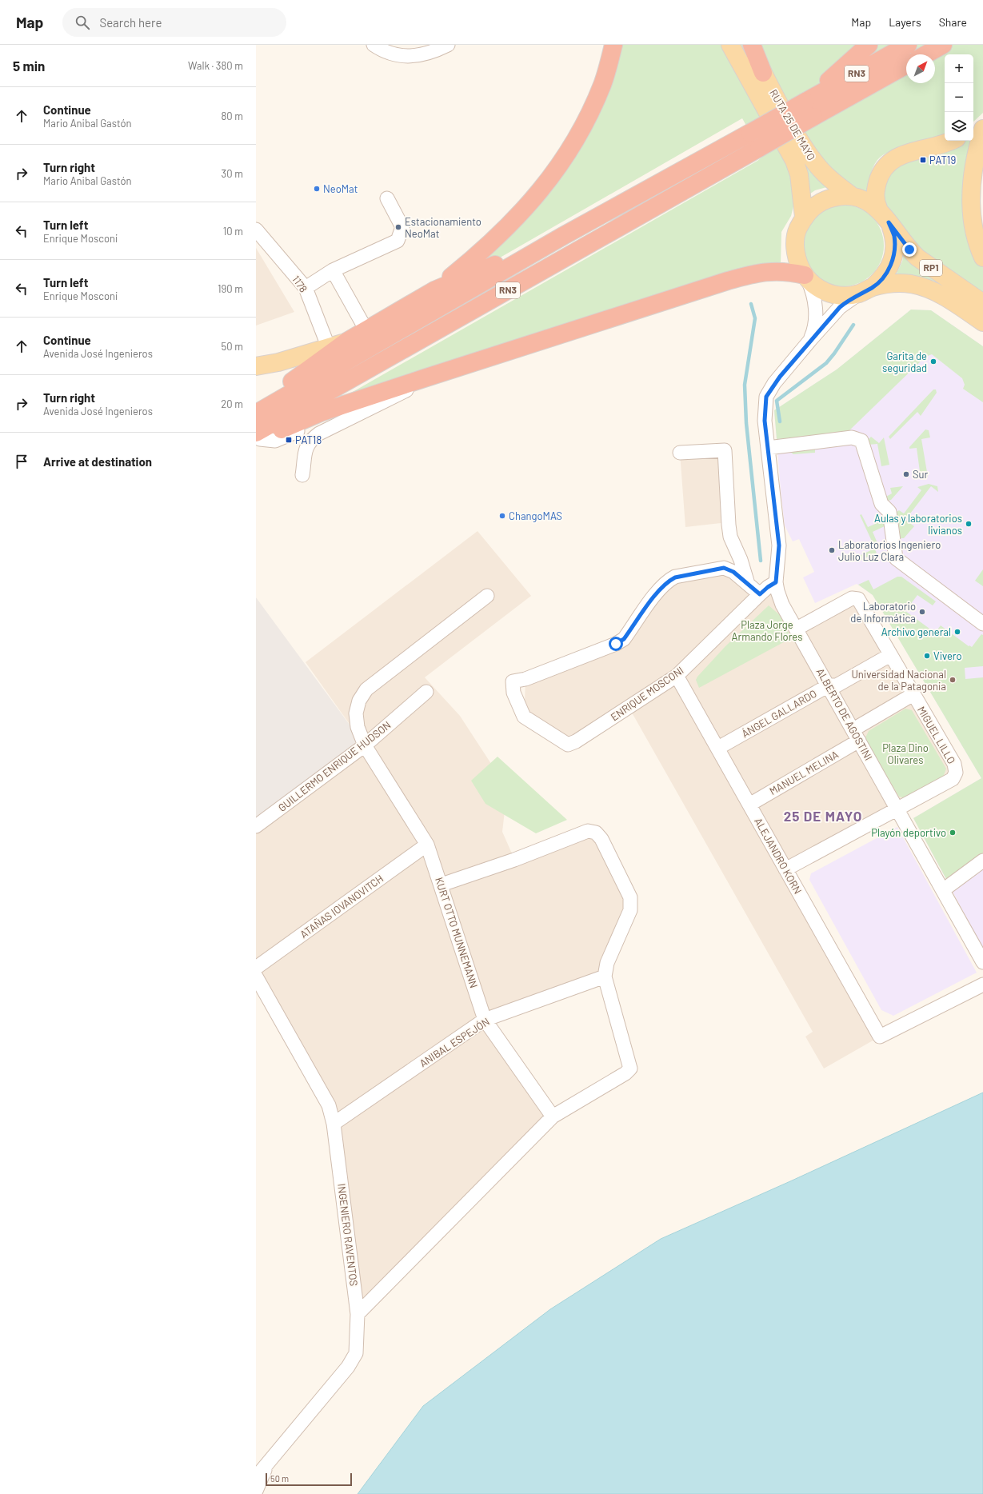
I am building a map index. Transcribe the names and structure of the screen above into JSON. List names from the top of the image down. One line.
{"streets":{"highway":["RN3"],"main road":["RUTA 25 DE MAYO","RP1"],"street":["1178","ENRIQUE MOSCONI","ÁNGEL GALLARDO","ALBERTO DE AGOSTINI","MIGUEL LILLO","GUILLERMO ENRIQUE HUDSON","MANUEL MELINA","ALEJANDRO KORN","ATAÑAS IOVANOVITCH","KURT OTTO MUNNEMANN","ANIBAL ESPEJÓN","INGENIERO RAVENTOS"]},"crossings":[["RUTA 25 DE MAYO","RP1"],["ENRIQUE MOSCONI","ALBERTO DE AGOSTINI"],["ENRIQUE MOSCONI","ALEJANDRO KORN"],["ÁNGEL GALLARDO","ALBERTO DE AGOSTINI"],["ÁNGEL GALLARDO","MIGUEL LILLO"],["ÁNGEL GALLARDO","ALEJANDRO KORN"],["ALBERTO DE AGOSTINI","MIGUEL LILLO"],["ALBERTO DE AGOSTINI","MANUEL MELINA"],["MIGUEL LILLO","MANUEL MELINA"],["GUILLERMO ENRIQUE HUDSON","KURT OTTO MUNNEMANN"],["MANUEL MELINA","ALEJANDRO KORN"],["ATAÑAS IOVANOVITCH","KURT OTTO MUNNEMANN"],["KURT OTTO MUNNEMANN","ANIBAL ESPEJÓN"],["ANIBAL ESPEJÓN","INGENIERO RAVENTOS"]],"districts":["25 DE MAYO"],"parks":["Plaza Jorge Armando Flores","Plaza Dino Olivares"],"places":{"transit":["PAT19","PAT18"],"other":["NeoMat","Estacionamiento NeoMat","Garita de seguridad","Sur","ChangoMAS","Aulas y laboratorios livianos","Laboratorios Ingeniero Julio Luz Clara","Laboratorio de Informática","Archivo general","Vivero","Universidad Nacional de la Patagonia","Playón deportivo"]},"scale_bar":"50 m","north":"top right","page":{"header":"Map","search":"Search here","nav":["Map","Layers","Share"],"heading":["5 min","Walk · 380 m"],"map_buttons":["+","−"],"list":[["Continue","Mario Anibal Gastón","80 m"],["Turn right","Mario Anibal Gastón","30 m"],["Turn left","Enrique Mosconi","10 m"],["Turn left","Enrique Mosconi","190 m"],["Continue","Avenida José Ingenieros","50 m"],["Turn right","Avenida José Ingenieros","20 m"],"Arrive at destination"],"scale":"50 m"}}
